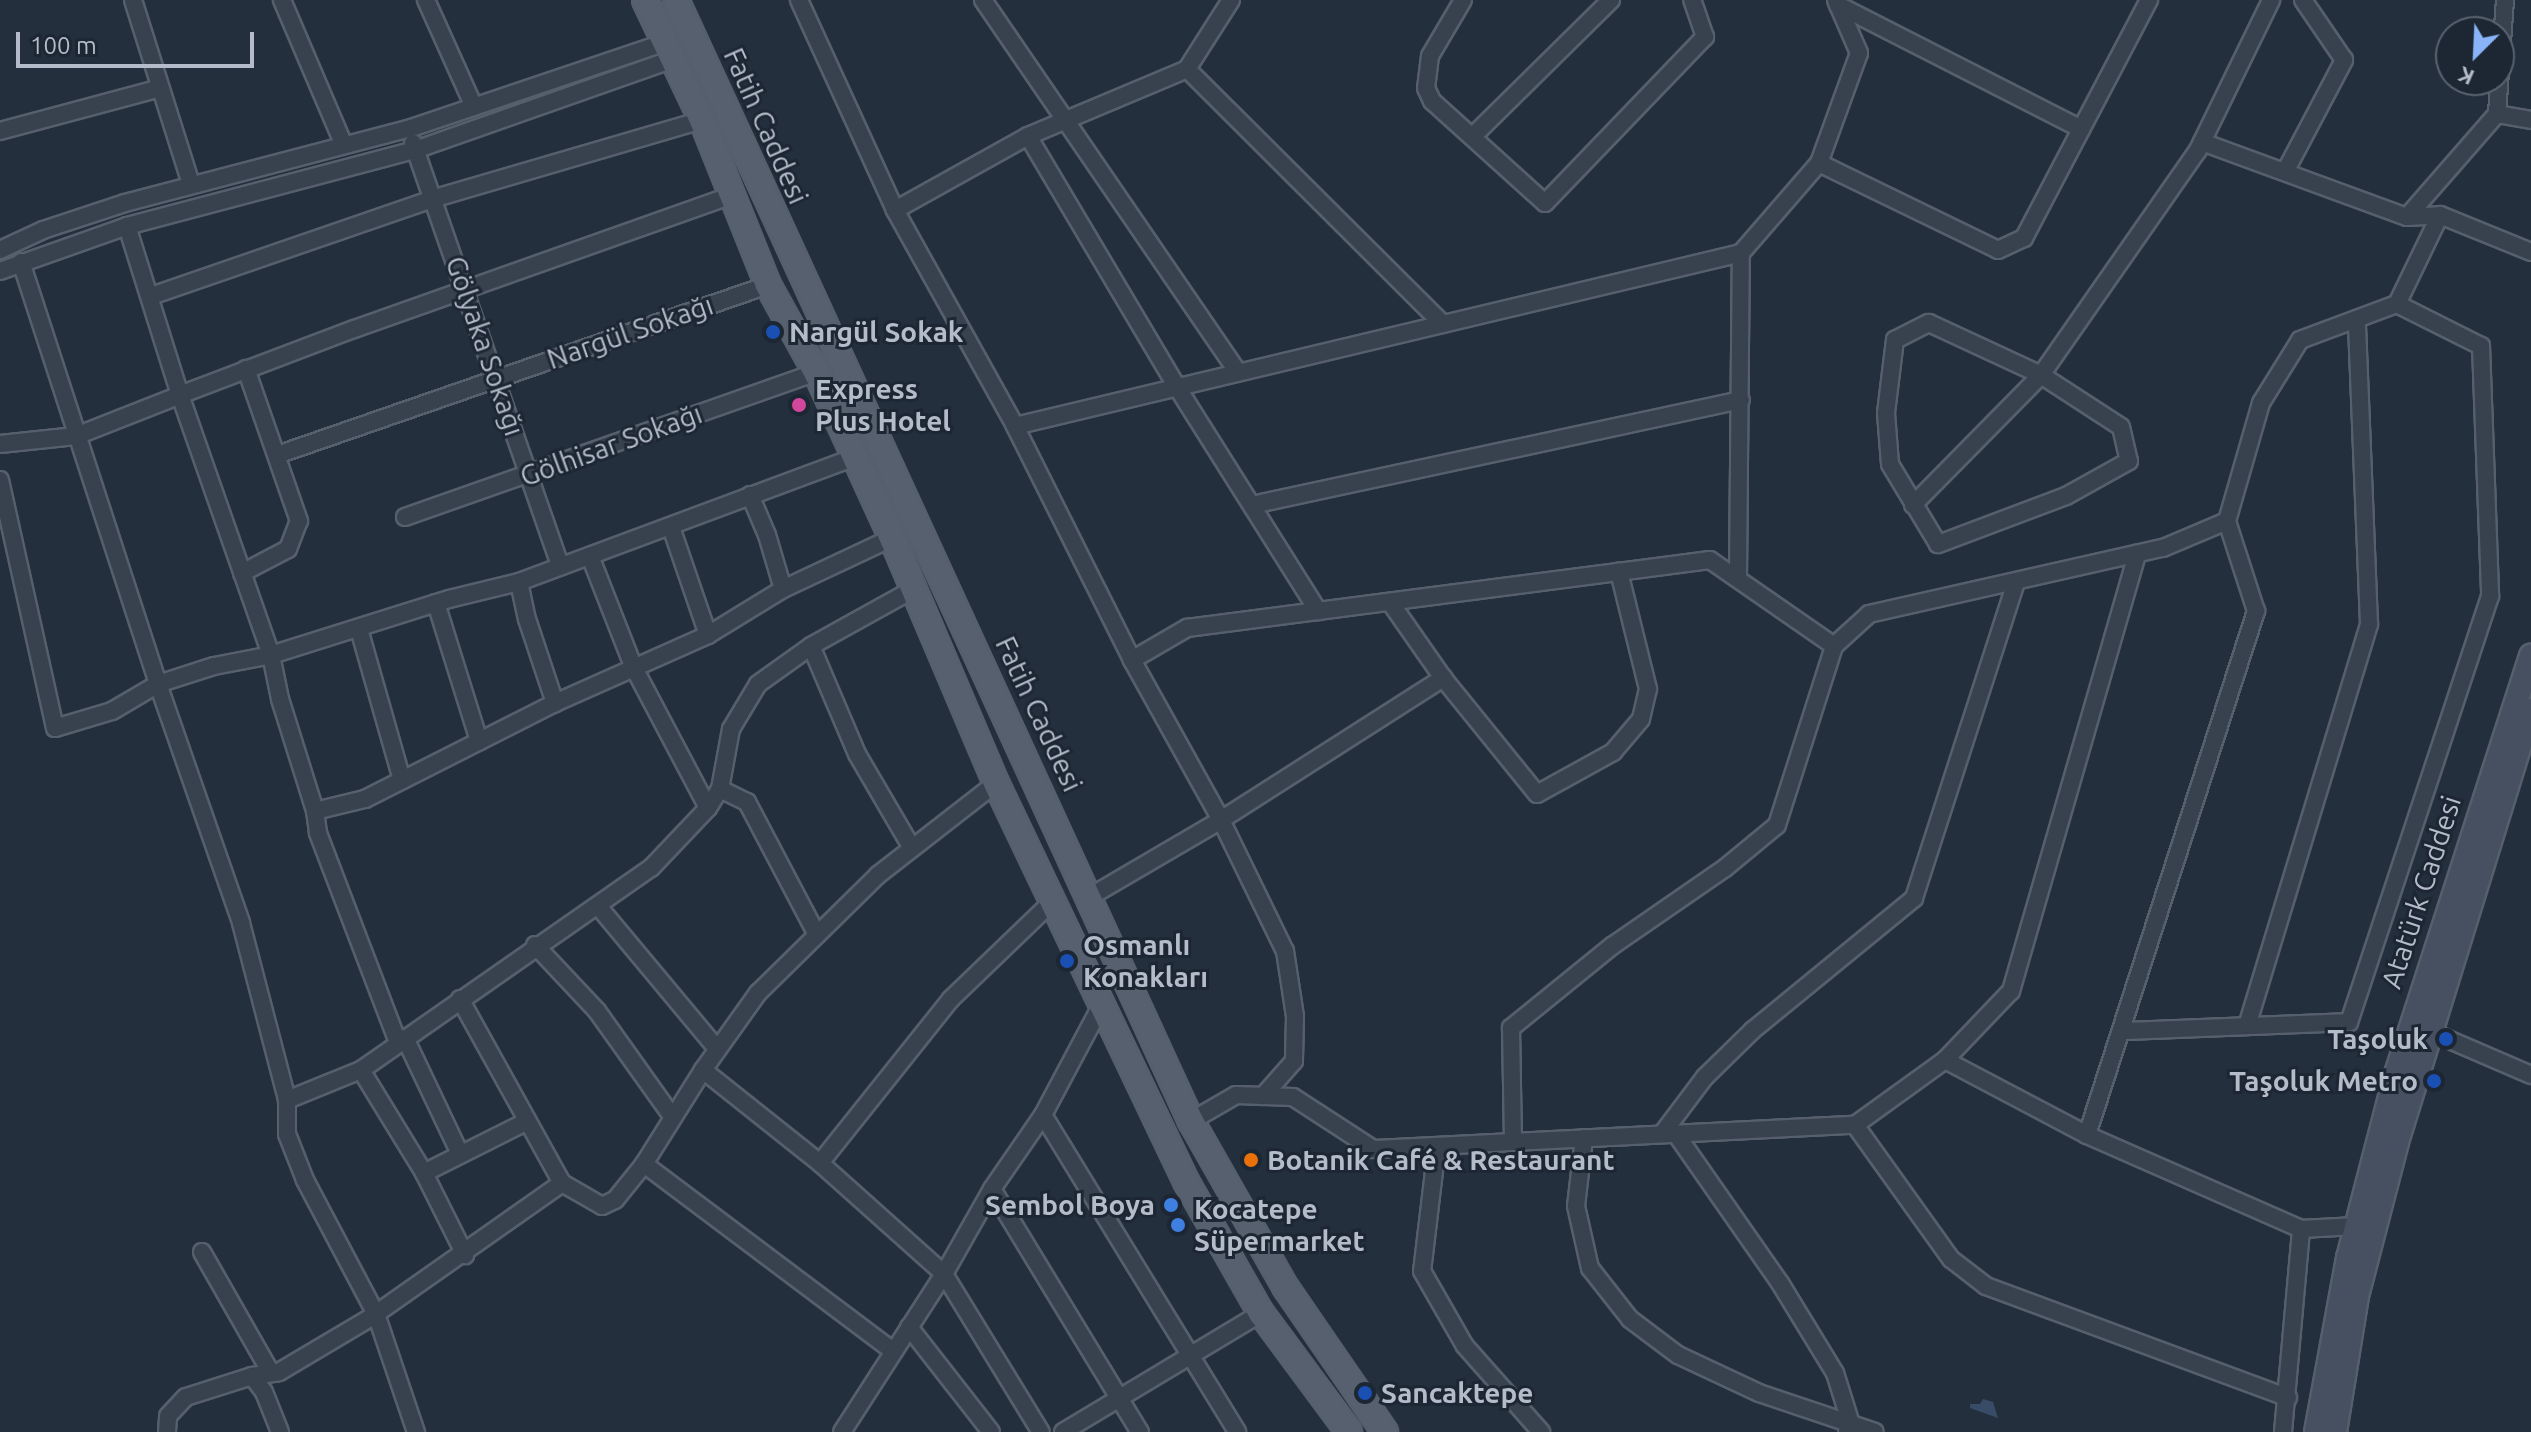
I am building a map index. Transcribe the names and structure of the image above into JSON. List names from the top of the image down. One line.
{"streets":{"main road":["Fatih Caddesi","Atatürk Caddesi"],"street":["Nargül Sokağı","Gölyaka Sokağı","Gölhisar Sokağı"]},"crossings":[["Fatih Caddesi","Nargül Sokağı"],["Fatih Caddesi","Gölhisar Sokağı"],["Nargül Sokağı","Gölyaka Sokağı"],["Gölyaka Sokağı","Gölhisar Sokağı"]],"places":["Nargül Sokak","Express Plus Hotel","Osmanlı Konakları","Taşoluk","Taşoluk Metro","Botanik Café & Restaurant","Sembol Boya","Kocatepe Süpermarket","Sancaktepe"],"scale_bar":"100 m","north":"bottom left"}
